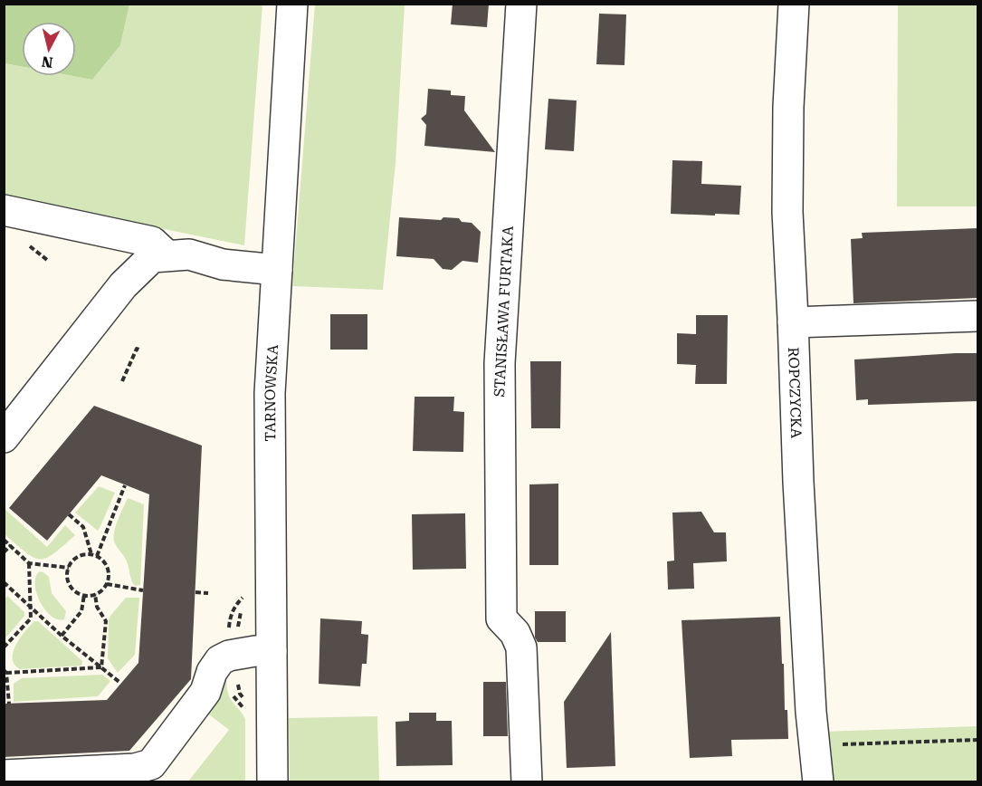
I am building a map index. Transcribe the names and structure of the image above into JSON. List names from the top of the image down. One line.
{"streets":{"street":["STANISŁAWA FURTAKA","TARNOWSKA","ROPCZYCKA"]},"north":"bottom"}
